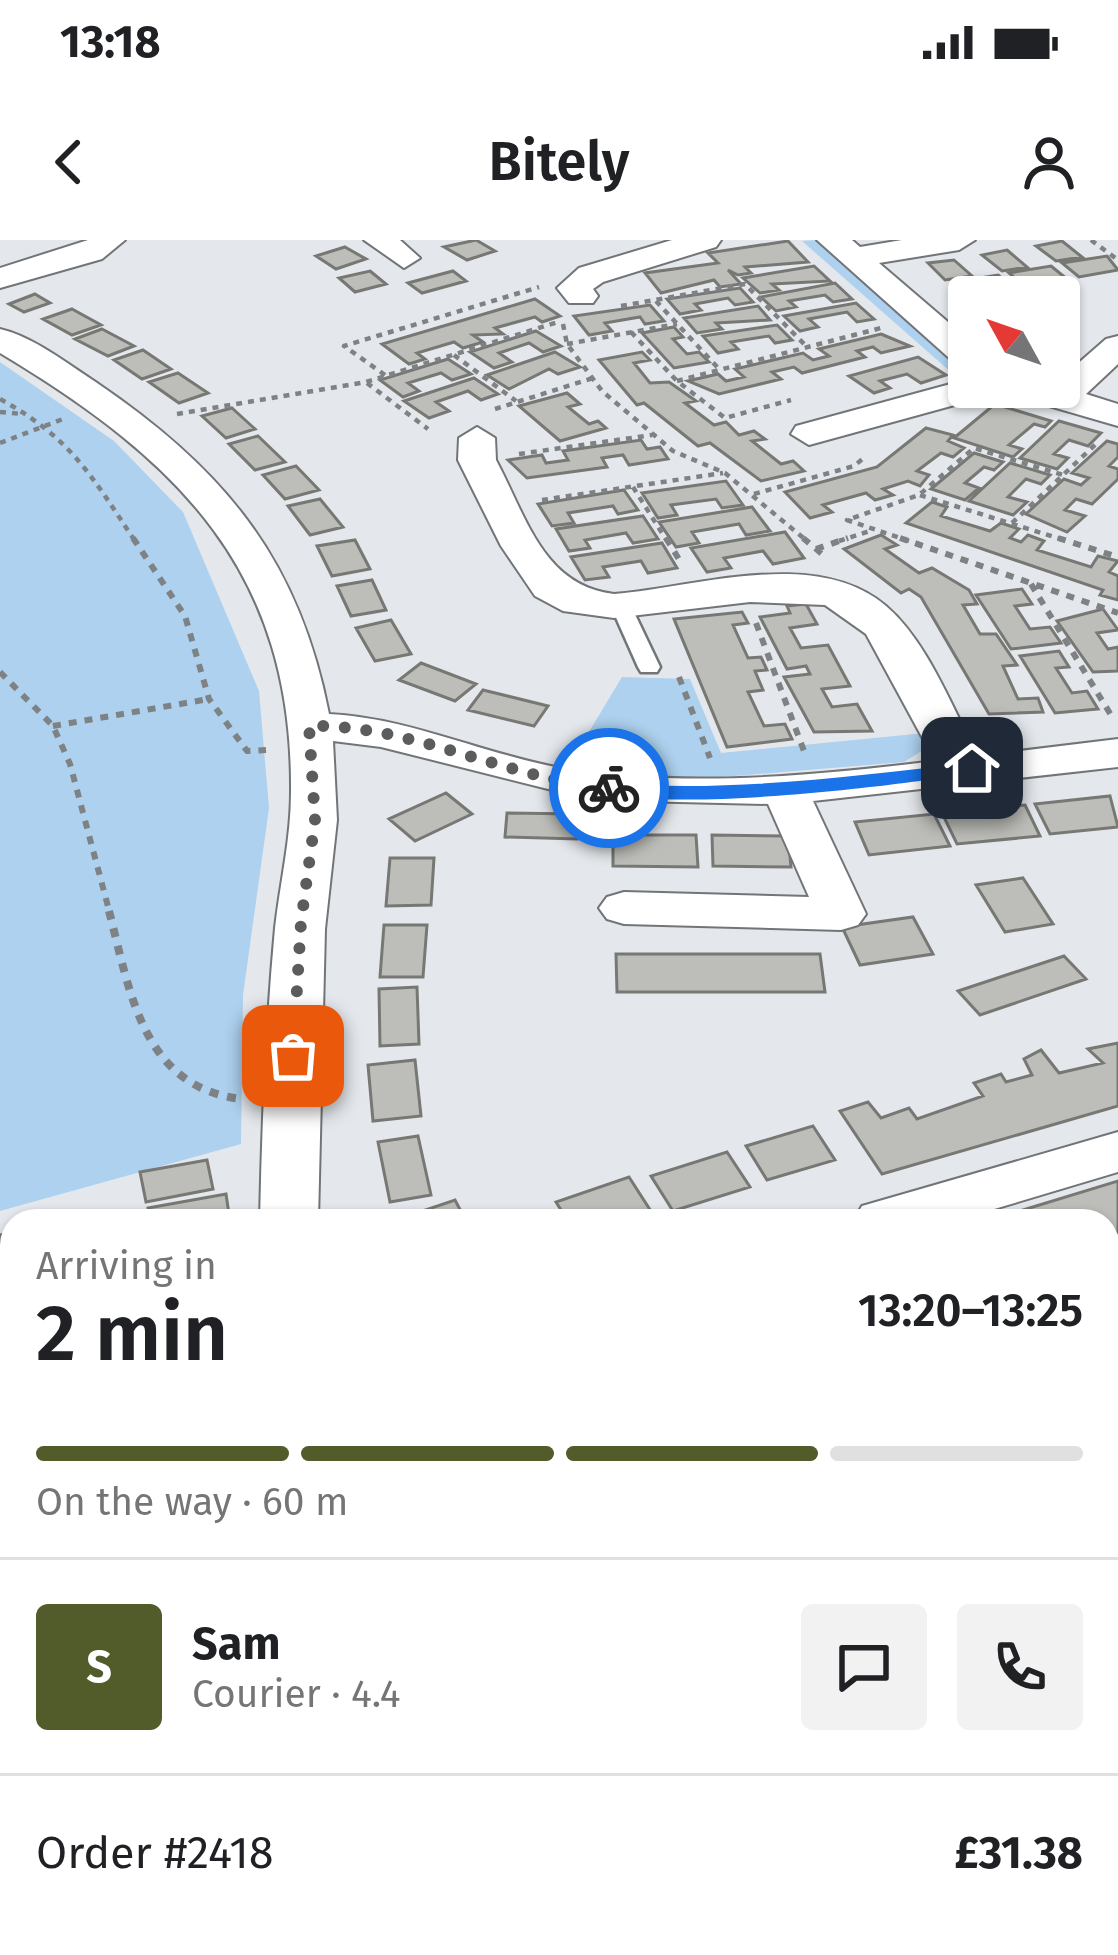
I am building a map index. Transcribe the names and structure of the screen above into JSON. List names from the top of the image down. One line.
{"north":"top left","page":{"status":"13:18","header":"Bitely","heading":["2 min","Arriving in","13:20–13:25"],"panel":["Sam","Courier · 4.4","Order #2418","£31.38"],"bar":"On the way · 60 m","round":"S"}}
